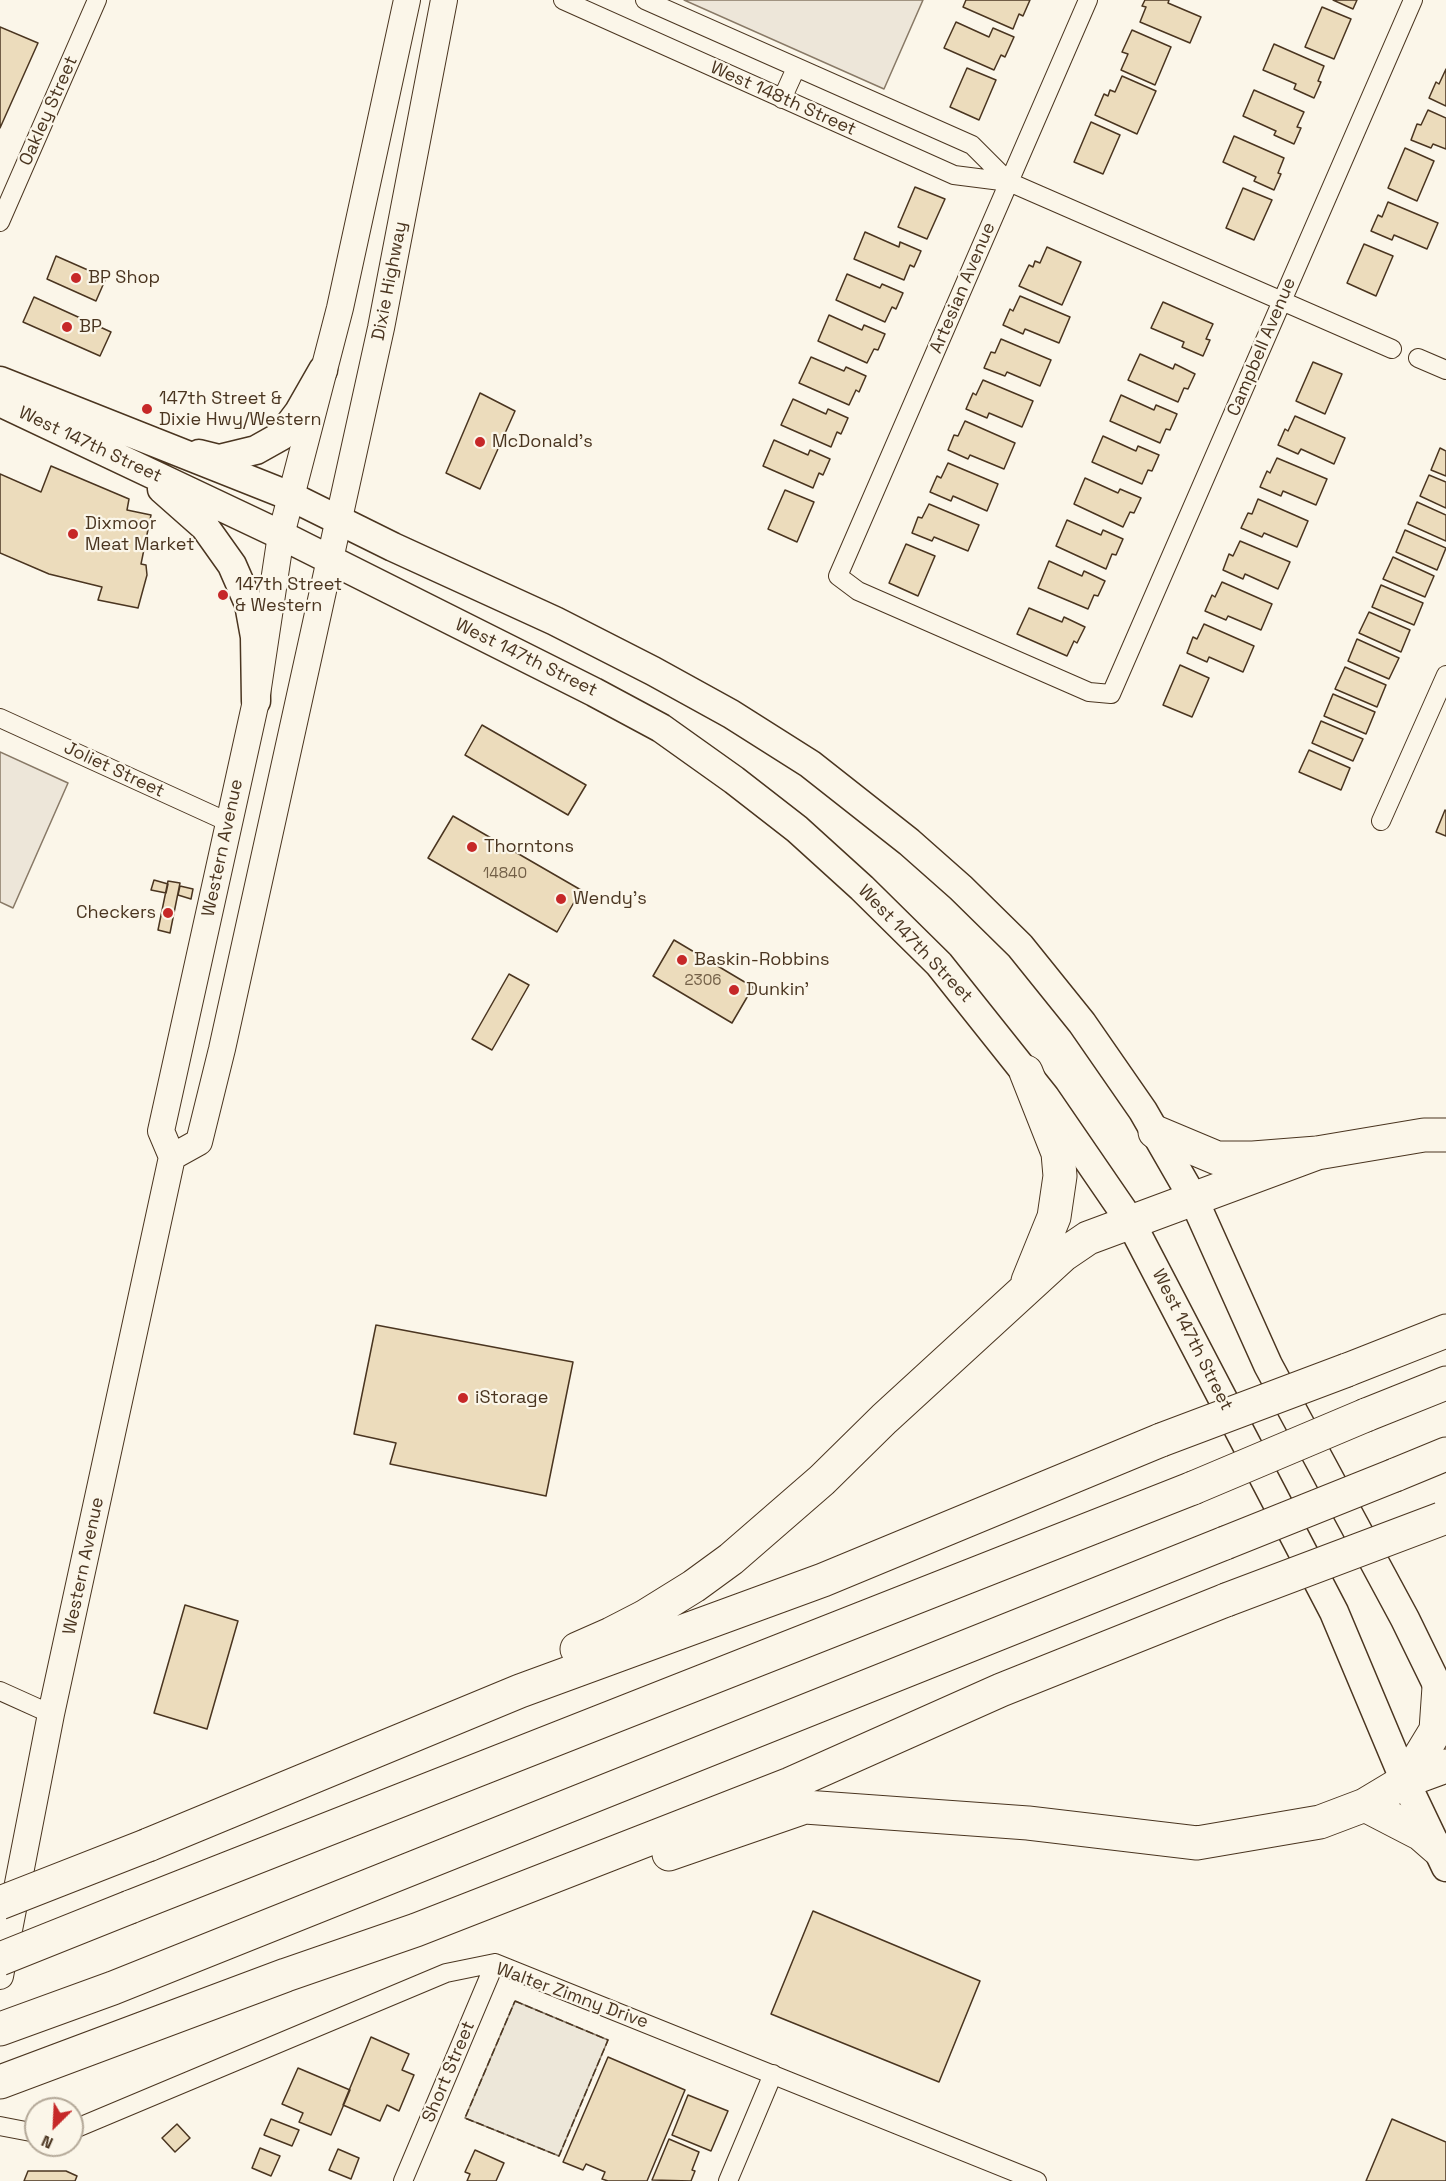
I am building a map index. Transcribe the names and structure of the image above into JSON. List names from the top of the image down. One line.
{"streets":{"main road":["Dixie Highway","West 147th Street","Western Avenue"],"street":["West 148th Street","Oakley Street","Artesian Avenue","Campbell Avenue","Joliet Street","Walter Zimny Drive","Short Street"]},"crossings":[["West 148th Street","Artesian Avenue"],["West 148th Street","Campbell Avenue"],["Dixie Highway","West 147th Street"],["Artesian Avenue","Campbell Avenue"],["West 147th Street","Western Avenue"],["Joliet Street","Western Avenue"],["Walter Zimny Drive","Short Street"]],"places":["BP Shop","BP","147th Street & Dixie Hwy/Western","McDonald's","Dixmoor Meat Market","147th Street & Western","Thorntons","Wendy's","Checkers","Baskin-Robbins","Dunkin'","iStorage"],"house_numbers":["14840","2306"],"north":"bottom left"}
